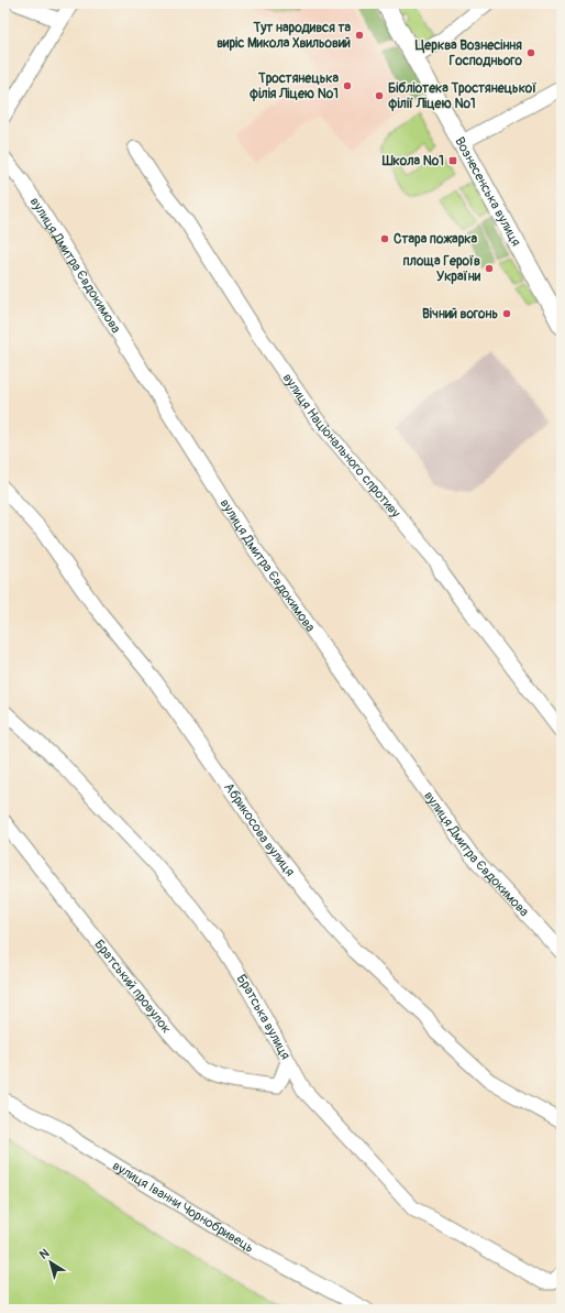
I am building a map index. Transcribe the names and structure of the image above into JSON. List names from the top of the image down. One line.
{"streets":{"main road":["Вознесенська вулиця"],"street":["вулиця Дмитра Євдокимова","вулиця Національного спротиву","Абрикосова вулиця","Братський провулок","Братська вулиця","вулиця Іванни Чорнобривець"]},"crossings":[["Братський провулок","Братська вулиця"]],"places":{"other":["Тут народився та виріс Микола Хвильовий","Церква Вознесіння Господнього","Тростянецька філія Ліцею №1","Бібліотека Тростянецької філії Ліцею №1","Стара пожарка","площа Героїв України","Вічний вогонь"],"transit":["Школа №1"]},"north":"top left"}
